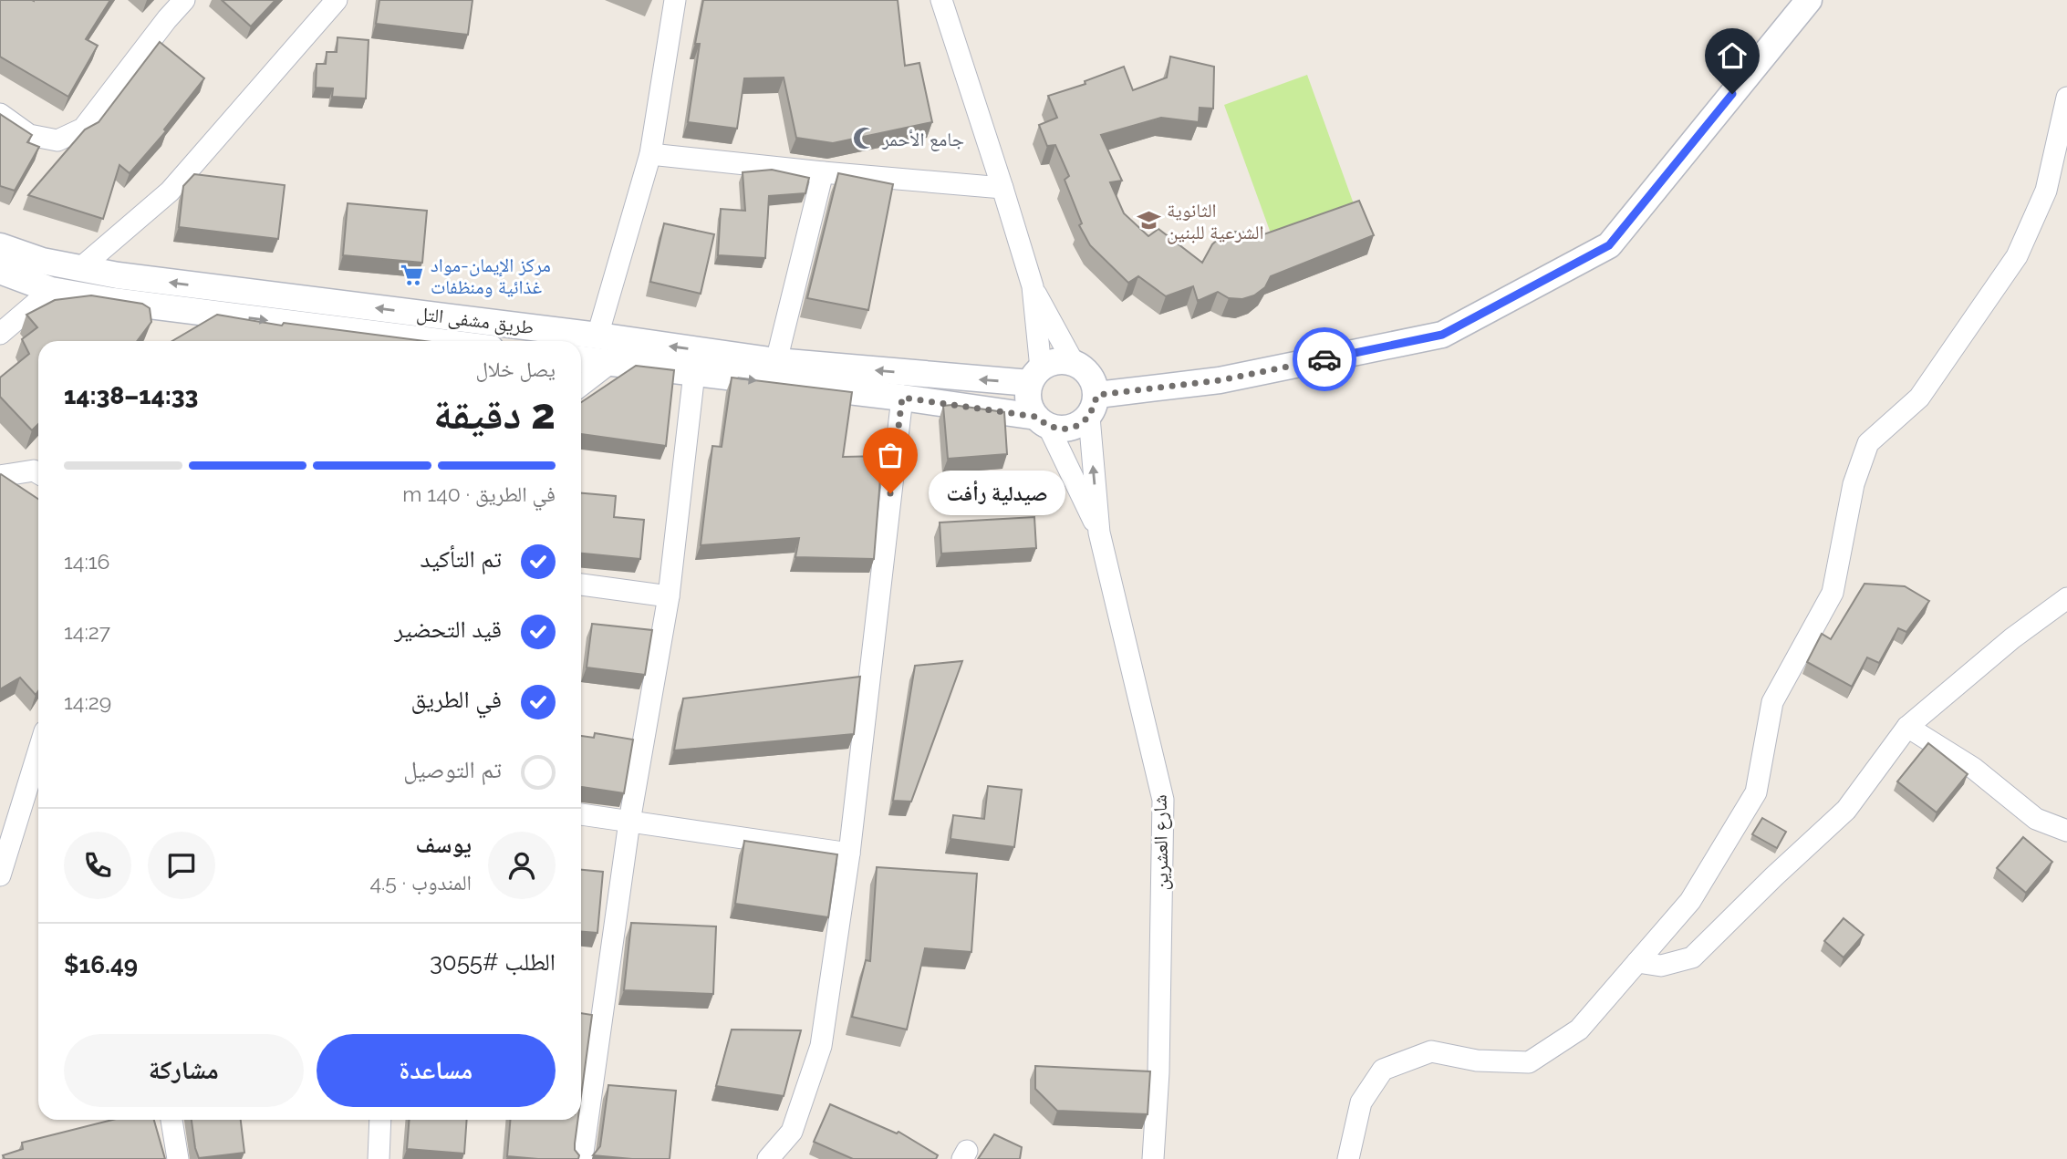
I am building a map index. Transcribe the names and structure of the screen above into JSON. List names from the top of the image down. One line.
{"streets":{"street":["طريق مشفى التل","شارع العشرين"]},"places":{"mosque":["جامع الأحمر"],"school or university":["الثانوية الشرعية للبنين"],"supermarket":["مركز الإيمان-مواد غذائية ومنظفات"],"other":["صيدلية رأفت"]},"page":{"heading":["2 دقيقة","يصل خلال","14:33–14:38"],"panel":["يوسف","المندوب · 4.5","الطلب #3055","$16.49"],"bar":"في الطريق · 140 m","bubble":"صيدلية رأفت","list":[["تم التأكيد","14:16"],["قيد التحضير","14:27"],["في الطريق","14:29"],"تم التوصيل"],"buttons":["مساعدة","مشاركة"]}}
